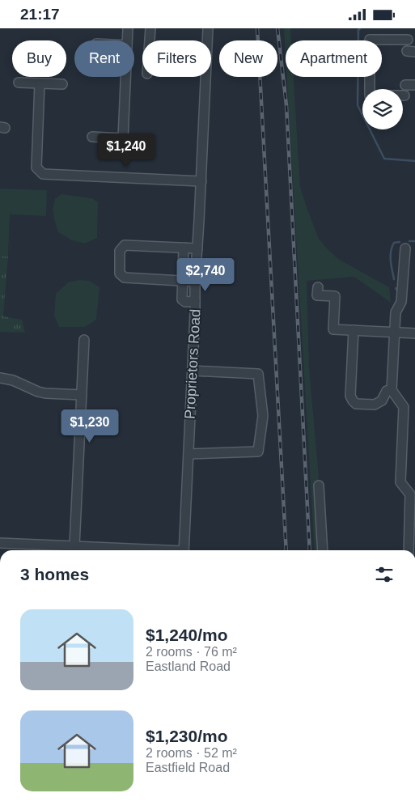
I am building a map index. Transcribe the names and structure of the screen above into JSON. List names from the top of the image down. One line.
{"streets":{"street":["Proprietors Road"]},"page":{"status":"21:17","chip":["Buy","Rent","Filters","New","Apartment"],"price":["$1,240","$2,740","$1,230"],"heading":"3 homes","list":[{"name":"$1,240/mo","note":"2 rooms · 76 m² · Eastland Road"},{"name":"$1,230/mo","note":"2 rooms · 52 m² · Eastfield Road"}]}}
